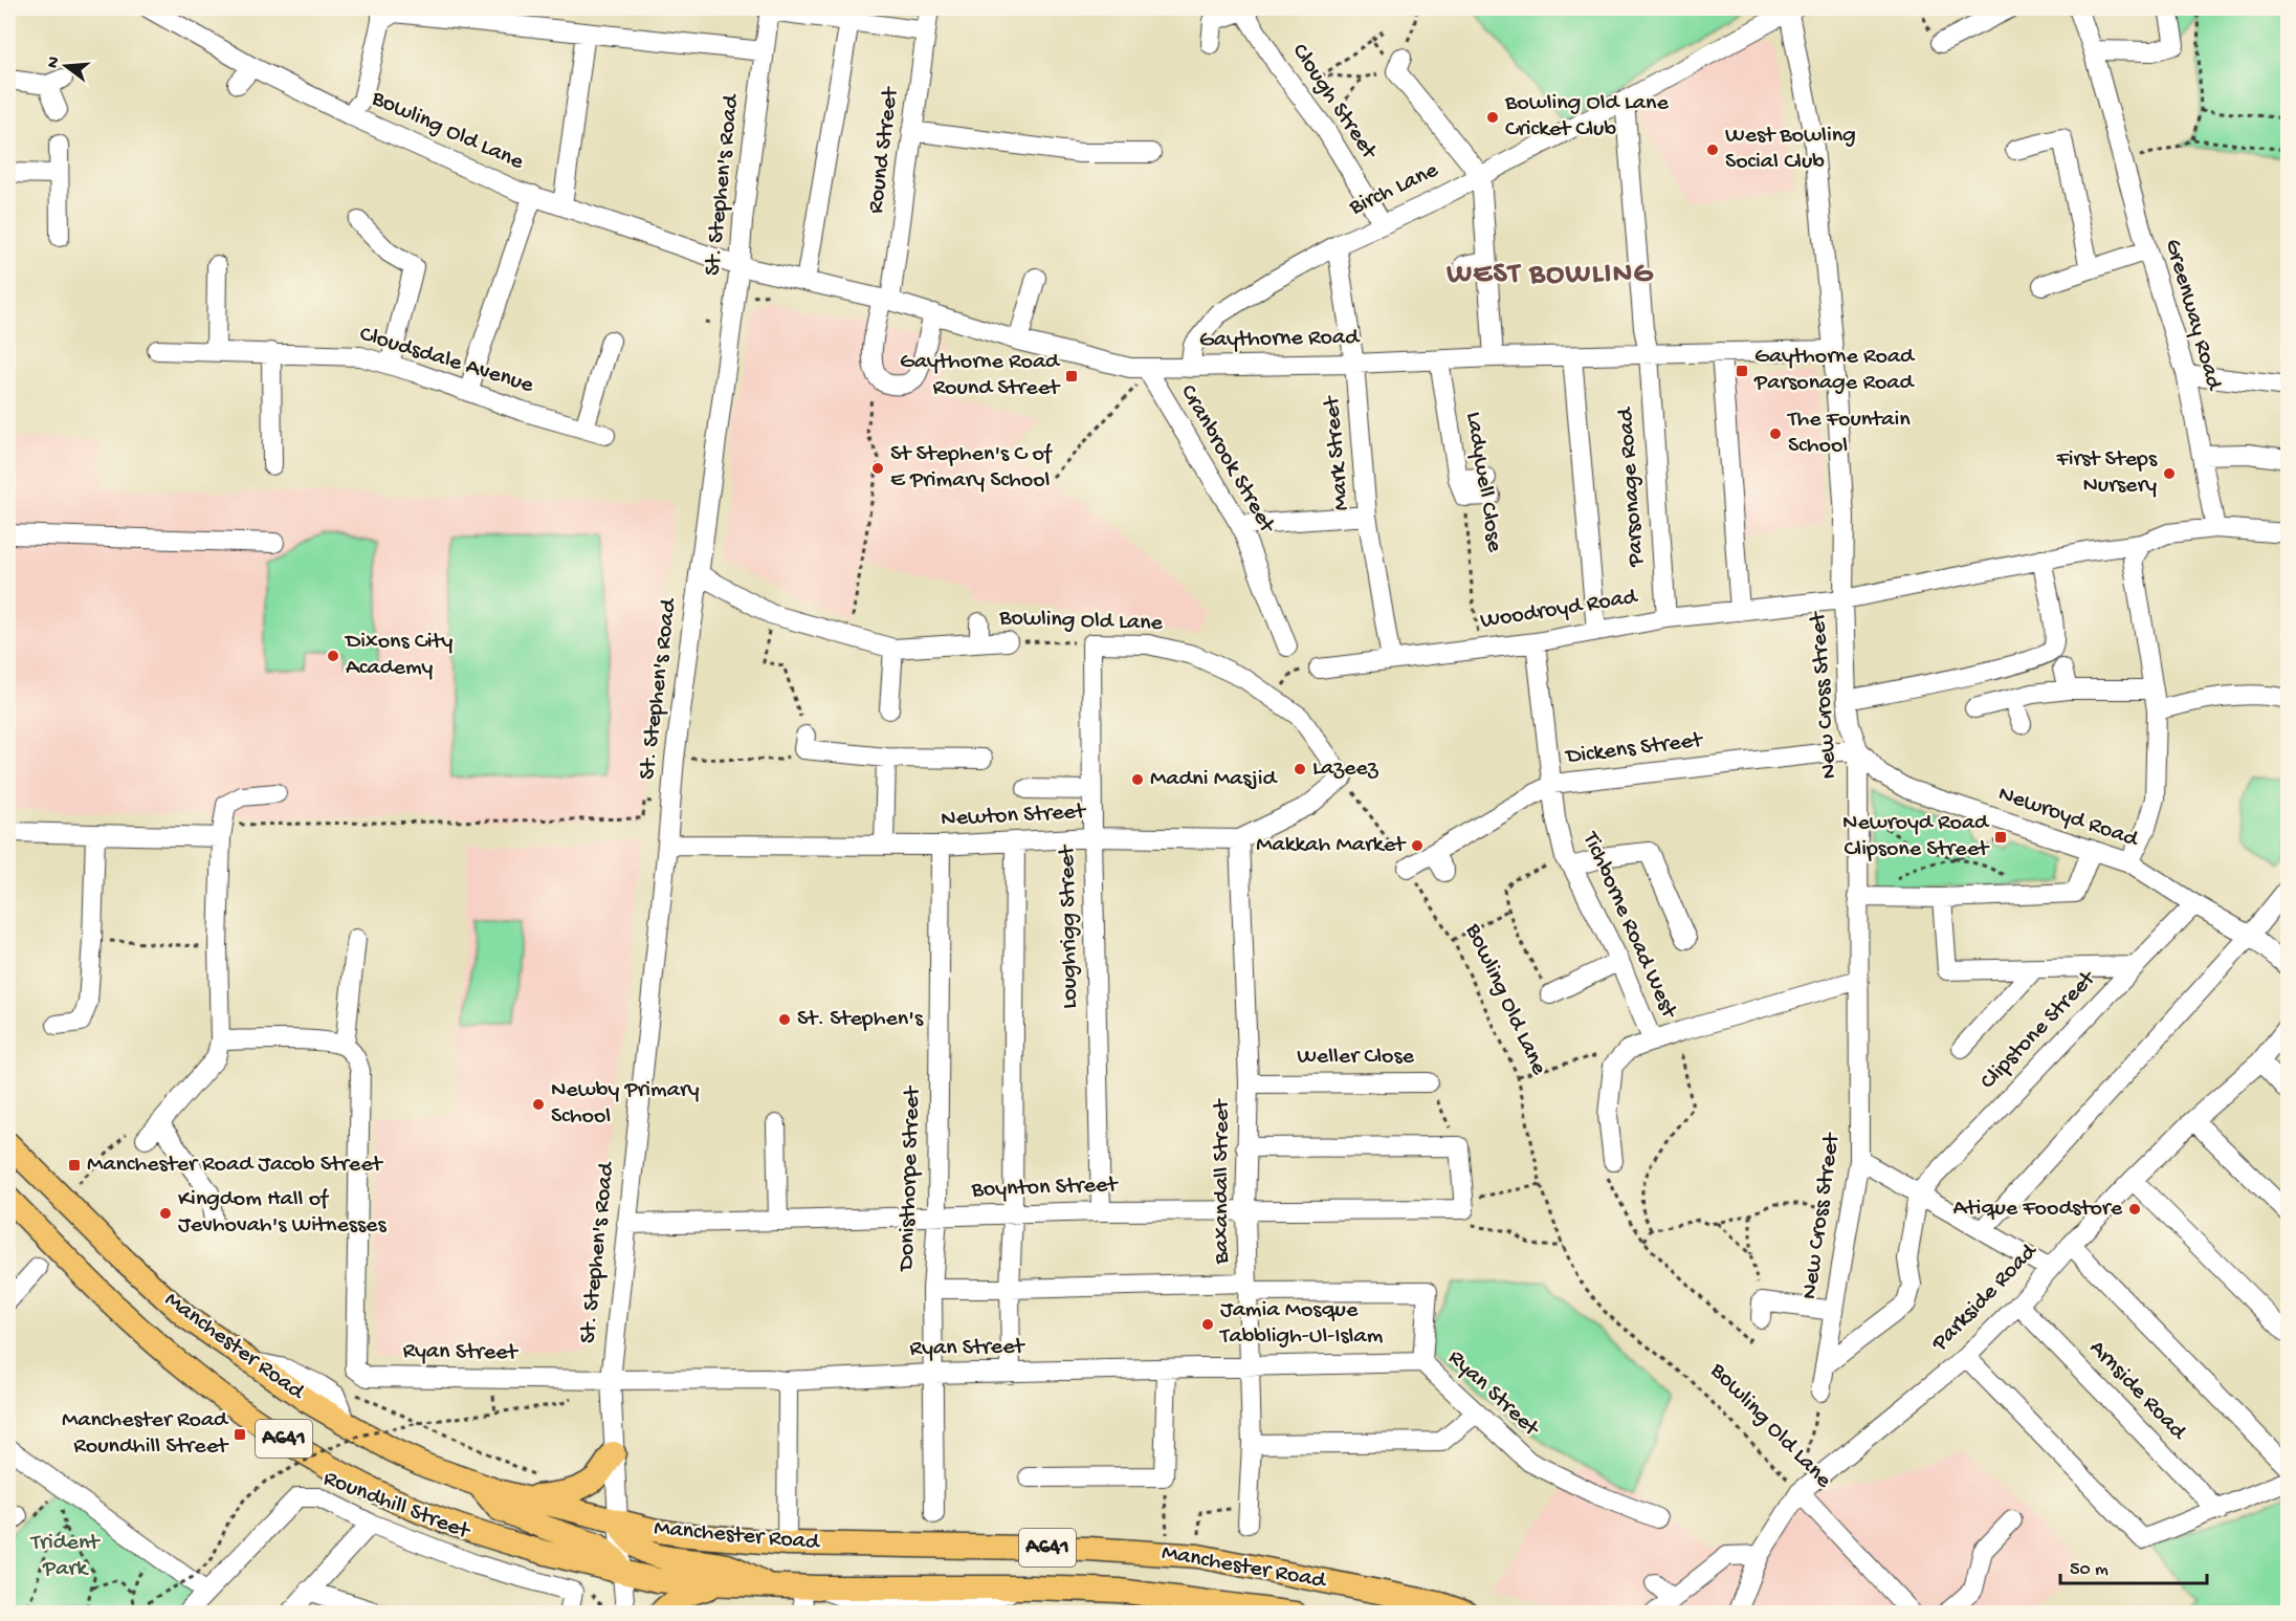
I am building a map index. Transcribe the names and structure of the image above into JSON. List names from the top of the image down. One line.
{"streets":{"main road":["Manchester Road","A641"],"street":["Clough Street","Bowling Old Lane","Round Street","St. Stephen's Road","Birch Lane","Greenway Road","Gaythorne Road","Cloudsdale Avenue","Mark Street","Cranbrook Street","Ladywell Close","Parsonage Road","Woodroyd Road","New Cross Street","Dickens Street","Newton Street","Newroyd Road","Tichborne Road West","Loughrigg Street","Clipstone Street","Weller Close","Donisthorpe Street","Baxandall Street","Boynton Street","Parkside Road","Ryan Street","Arnside Road","Roundhill Street"]},"crossings":[["Clough Street","Birch Lane"],["Bowling Old Lane","St. Stephen's Road"],["Bowling Old Lane","Gaythorne Road"],["Bowling Old Lane","Dickens Street"],["Bowling Old Lane","Newton Street"],["Bowling Old Lane","Loughrigg Street"],["Bowling Old Lane","Parkside Road"],["Round Street","Gaythorne Road"],["St. Stephen's Road","Gaythorne Road"],["St. Stephen's Road","Newton Street"],["St. Stephen's Road","Boynton Street"],["St. Stephen's Road","Manchester Road"],["St. Stephen's Road","Ryan Street"],["Birch Lane","Gaythorne Road"],["Birch Lane","Mark Street"],["Birch Lane","Parsonage Road"],["Birch Lane","New Cross Street"],["Gaythorne Road","Mark Street"],["Gaythorne Road","Cranbrook Street"],["Gaythorne Road","Ladywell Close"],["Gaythorne Road","Parsonage Road"],["Gaythorne Road","New Cross Street"],["Mark Street","Woodroyd Road"],["Ladywell Close","Woodroyd Road"],["Parsonage Road","Woodroyd Road"],["Woodroyd Road","New Cross Street"],["Woodroyd Road","Tichborne Road West"],["New Cross Street","Dickens Street"],["New Cross Street","Newroyd Road"],["Dickens Street","Newroyd Road"],["Dickens Street","Tichborne Road West"],["Newton Street","Loughrigg Street"],["Newton Street","Donisthorpe Street"],["Newton Street","Baxandall Street"],["Newroyd Road","Clipstone Street"],["Loughrigg Street","Boynton Street"],["Weller Close","Baxandall Street"],["Donisthorpe Street","Boynton Street"],["Donisthorpe Street","Ryan Street"],["Baxandall Street","Boynton Street"],["Baxandall Street","Ryan Street"],["Parkside Road","Arnside Road"]],"districts":["WEST BOWLING"],"parks":["Trident Park"],"places":{"other":["Bowling Old Lane Cricket Club","West Bowling Social Club","The Fountain School","St Stephen's C of E Primary School","First Steps Nursery","Dixons City Academy","Lazeez","Madni Masjid","Makkah Market","St. Stephen's","Newby Primary School","Atique Foodstore","Kingdom Hall of Jevhovah's Witnesses","Jamia Mosque Tabbligh-Ul-Islam"],"transit":["Gaythorne Road Parsonage Road","Gaythorne Road Round Street","Newroyd Road Clipsone Street","Manchester Road Jacob Street","Manchester Road Roundhill Street"]},"scale_bar":"50 m","north":"left"}
